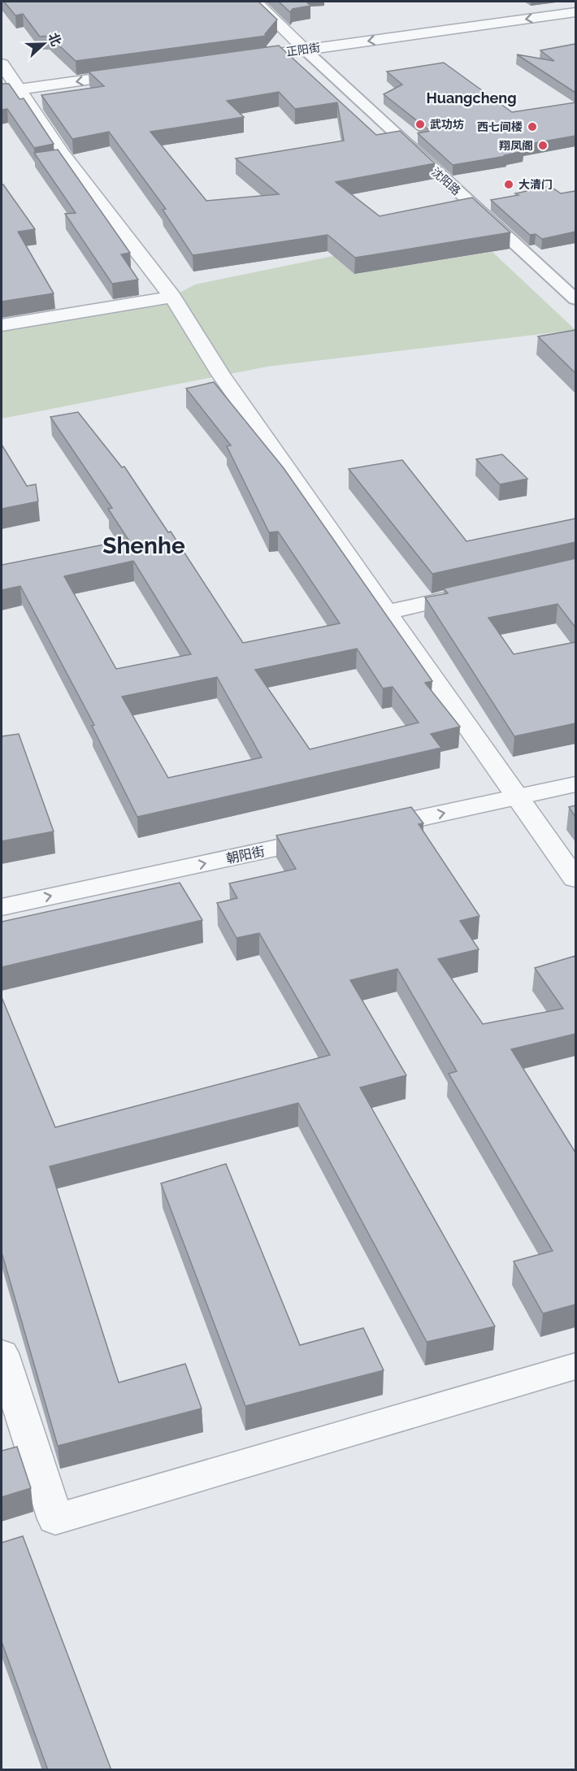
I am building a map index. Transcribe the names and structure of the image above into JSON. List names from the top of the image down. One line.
{"streets":{"street":["正阳街","沈阳路","朝阳街"]},"crossings":[["正阳街","沈阳路"]],"one_way":["正阳街","朝阳街"],"districts":["Huangcheng","Shenhe"],"places":["武功坊","西七间楼","翔凤阁","大清门"],"north":"right"}
